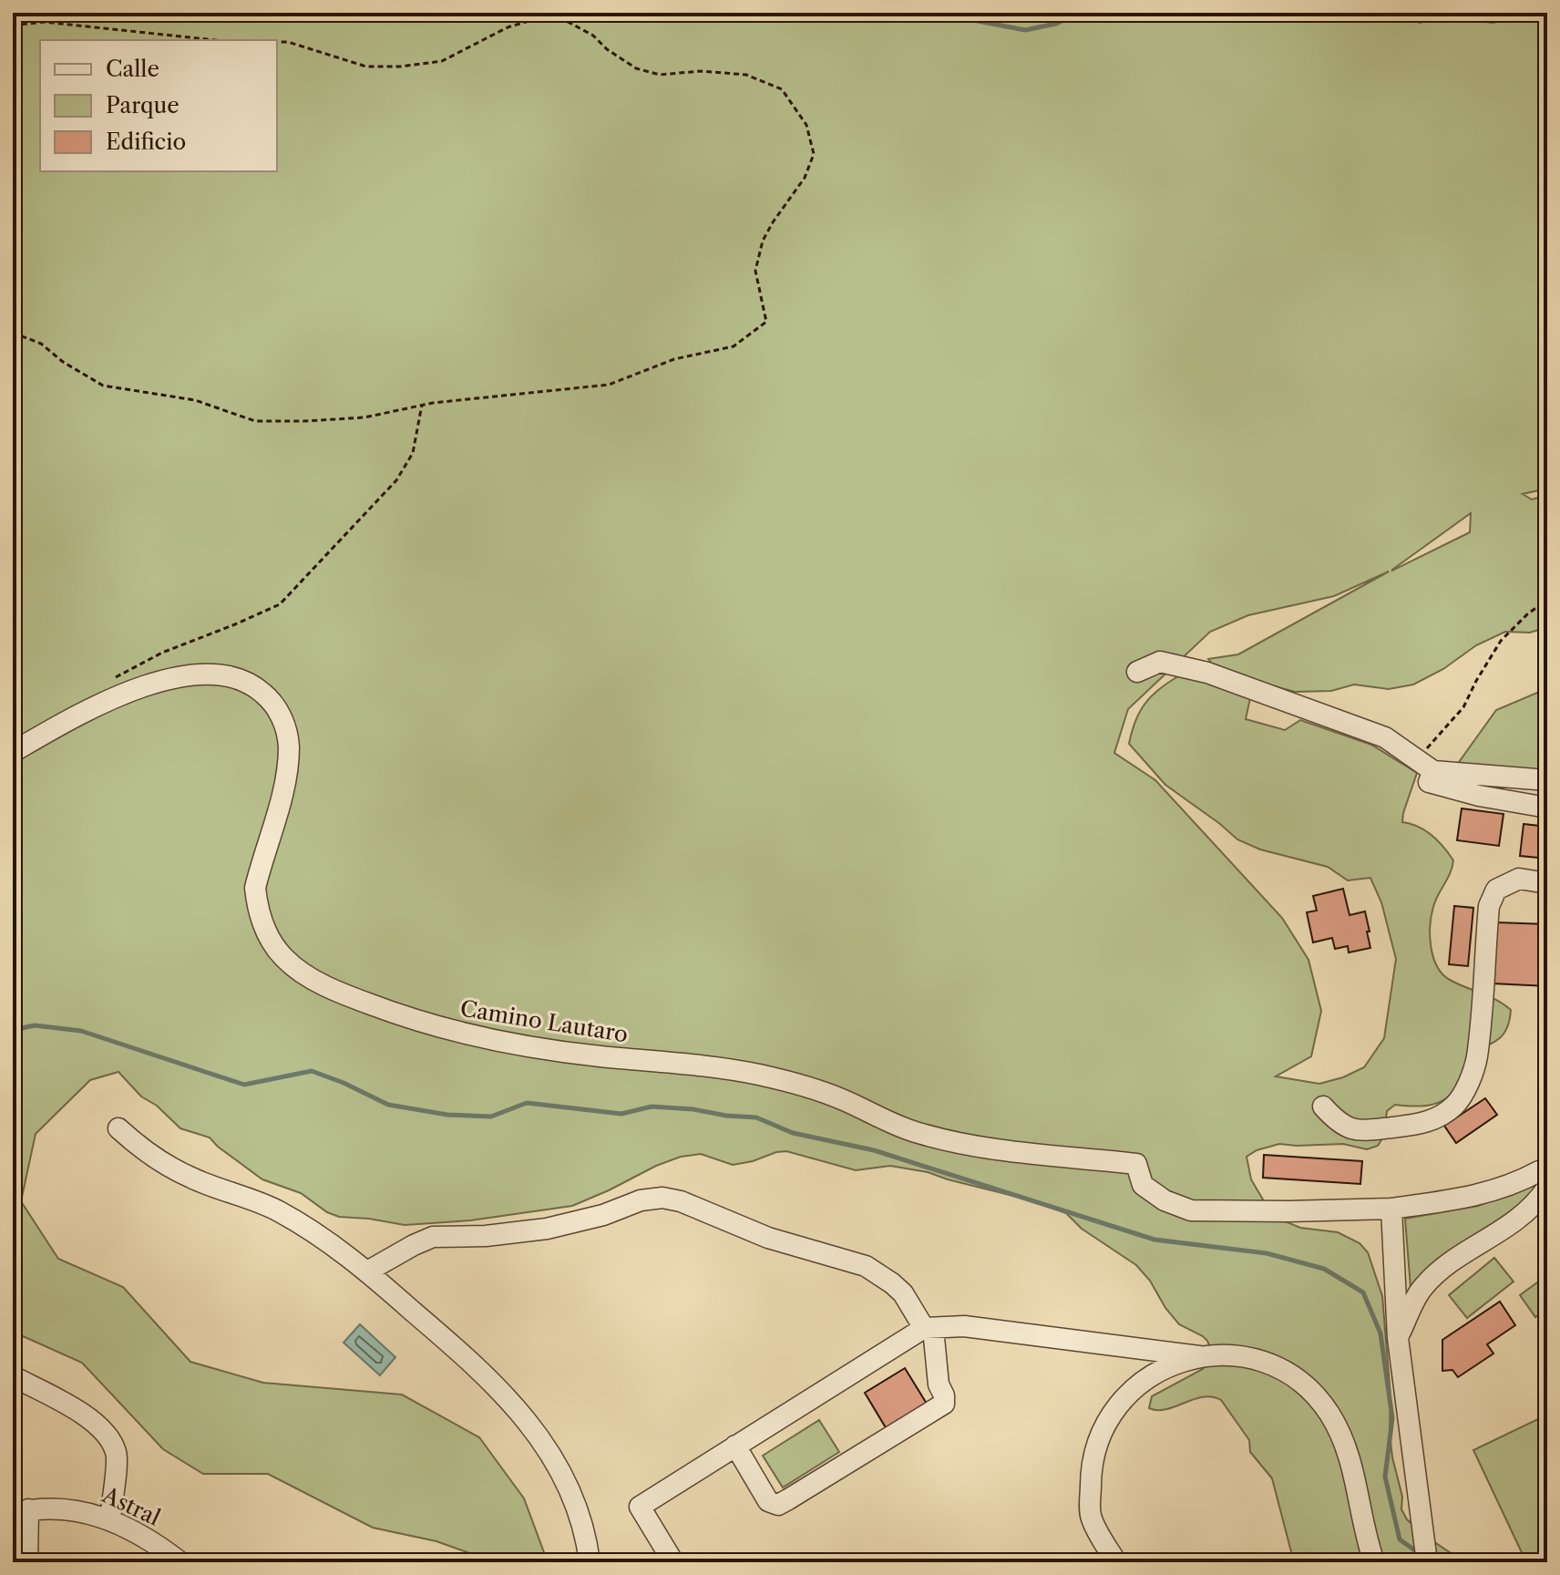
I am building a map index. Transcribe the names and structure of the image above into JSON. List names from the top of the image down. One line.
{"streets":{"street":["Camino Lautaro","Astral"]},"legend":["Calle","Parque","Edificio"]}
